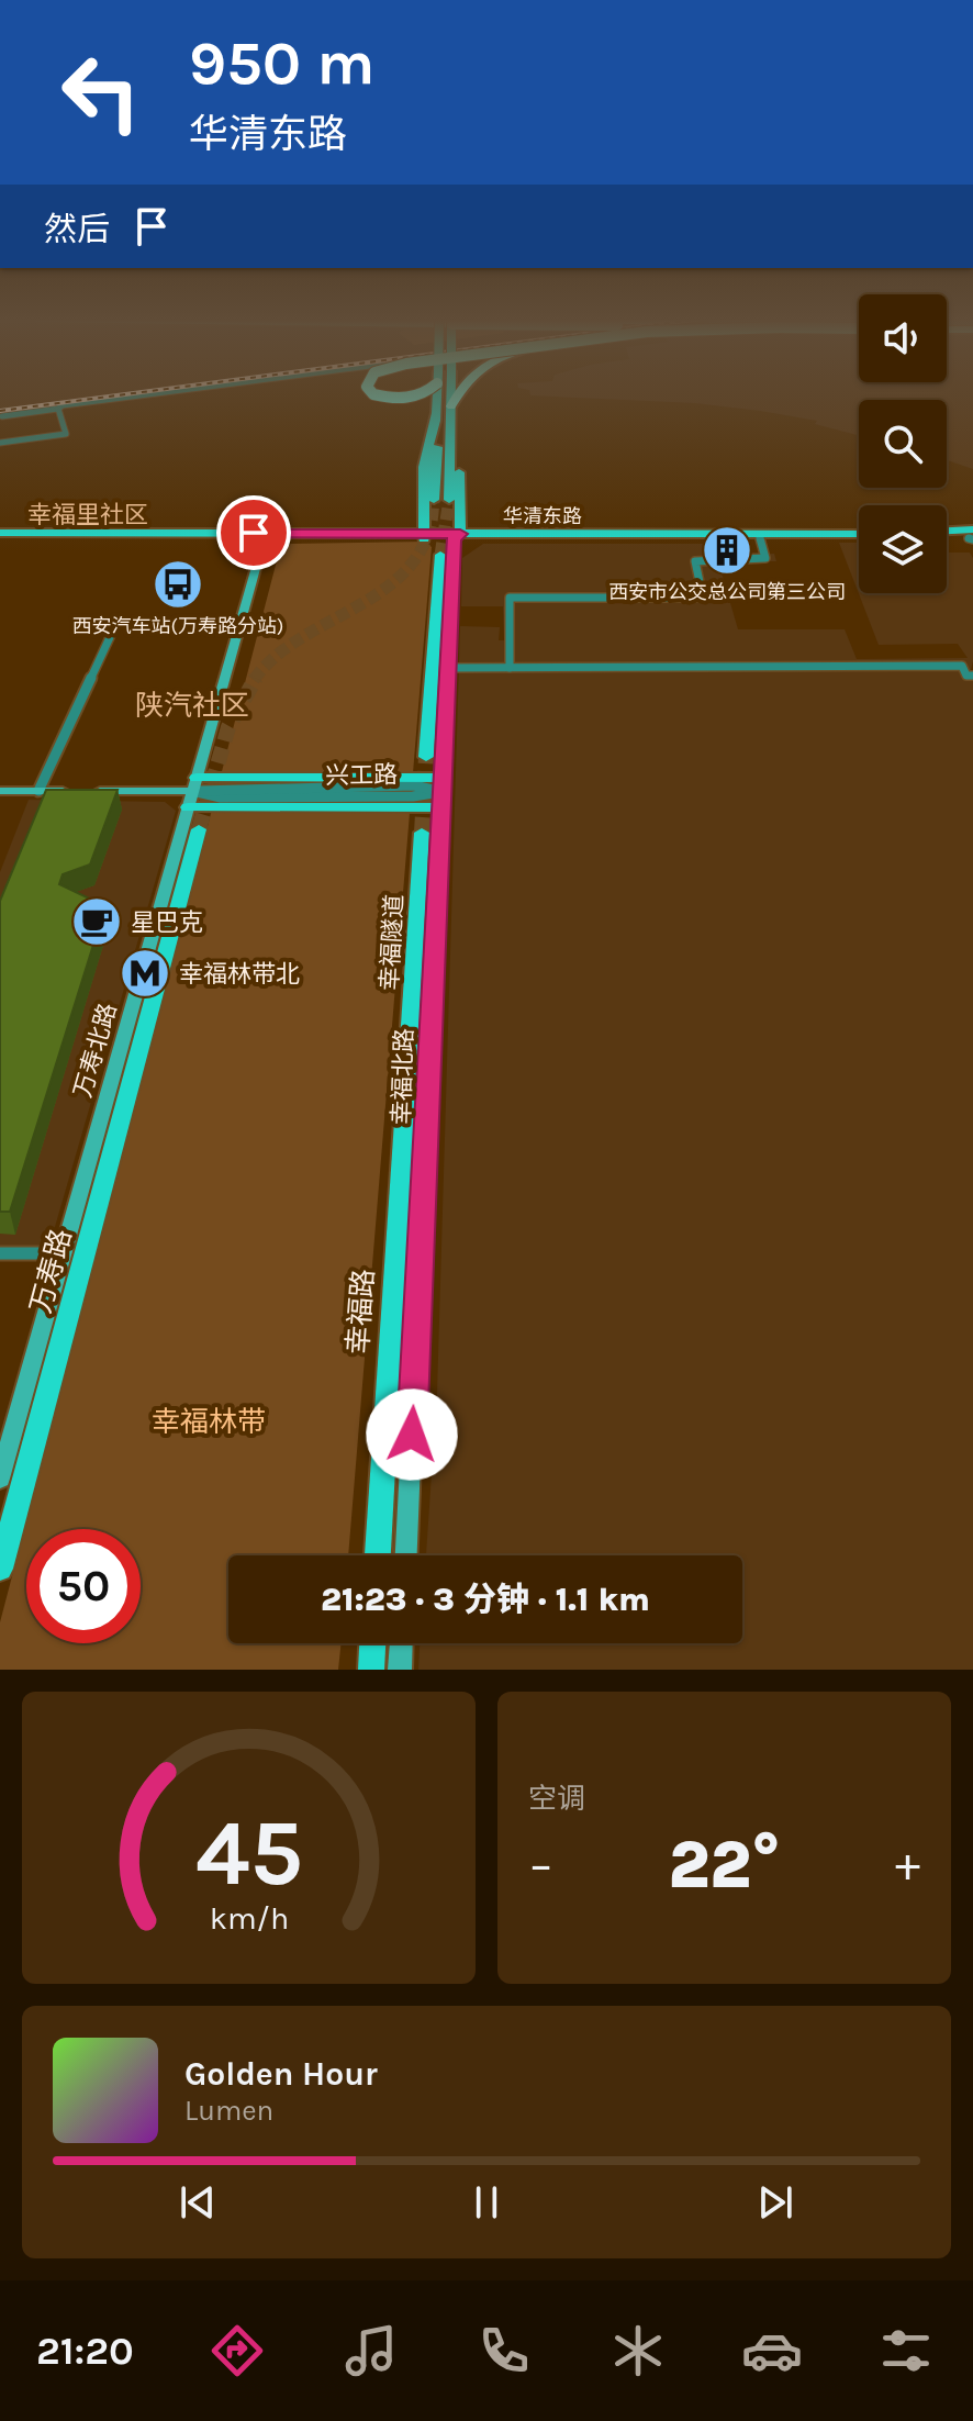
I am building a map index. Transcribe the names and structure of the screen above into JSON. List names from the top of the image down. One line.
{"streets":{"main road":["华清东路","幸福隧道","万寿北路","幸福北路","万寿路","幸福路"]},"crossings":[["华清东路","万寿北路"],["华清东路","幸福北路"],["幸福隧道","幸福路"]],"districts":["幸福里社区","陕汽社区"],"parks":["幸福林带"],"places":{"building":["西安市公交总公司第三公司"],"bus stop":["西安汽车站(万寿路分站)"],"cafe":["星巴克"],"metro station":["幸福林带北"]},"page":{"turn":["950 m","华清东路"],"then":"然后","limit":"50","trip":"21:23 · 3 分钟 · 1.1 km","tile":"空调","heat":["−","22°","+"],"song":["Golden Hour","Lumen"],"tabs":"21:20","gauge":["45","km/h"]}}
